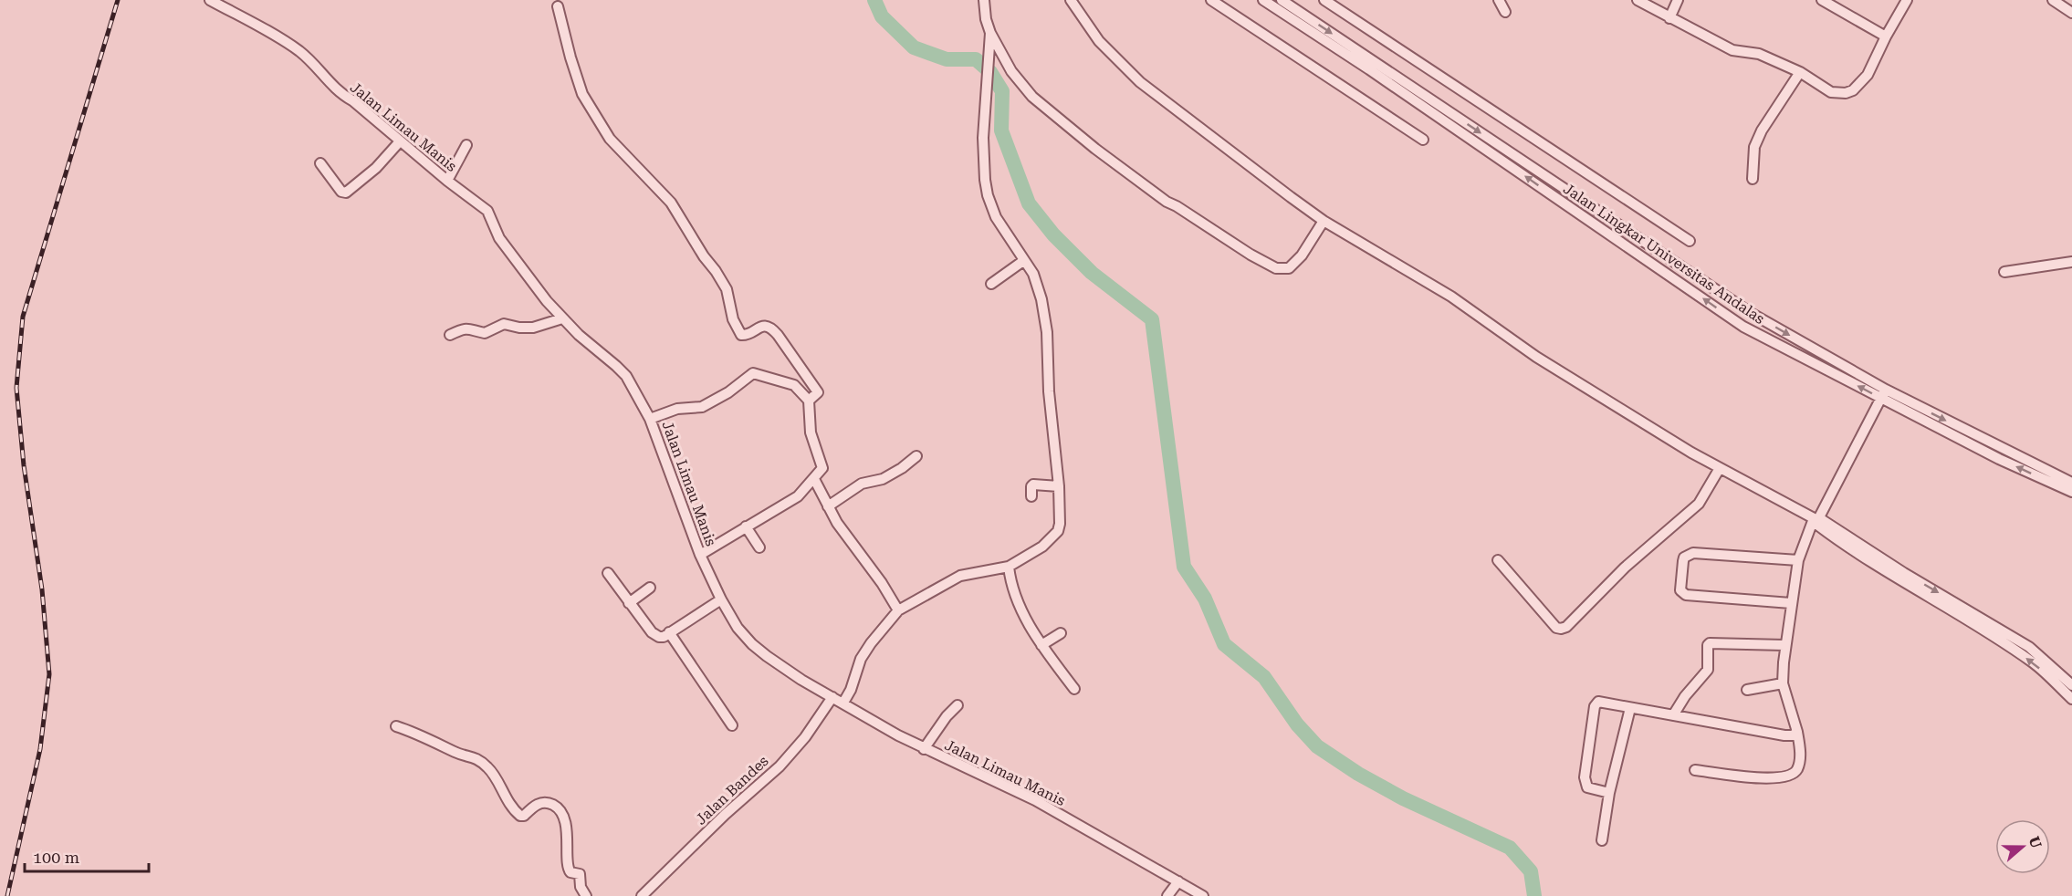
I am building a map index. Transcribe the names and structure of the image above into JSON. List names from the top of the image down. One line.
{"streets":{"street":["Jalan Limau Manis","Jalan Lingkar Universitas Andalas","Jalan Bandes"]},"crossings":[["Jalan Limau Manis","Jalan Bandes"]],"scale_bar":"100 m","north":"right"}
